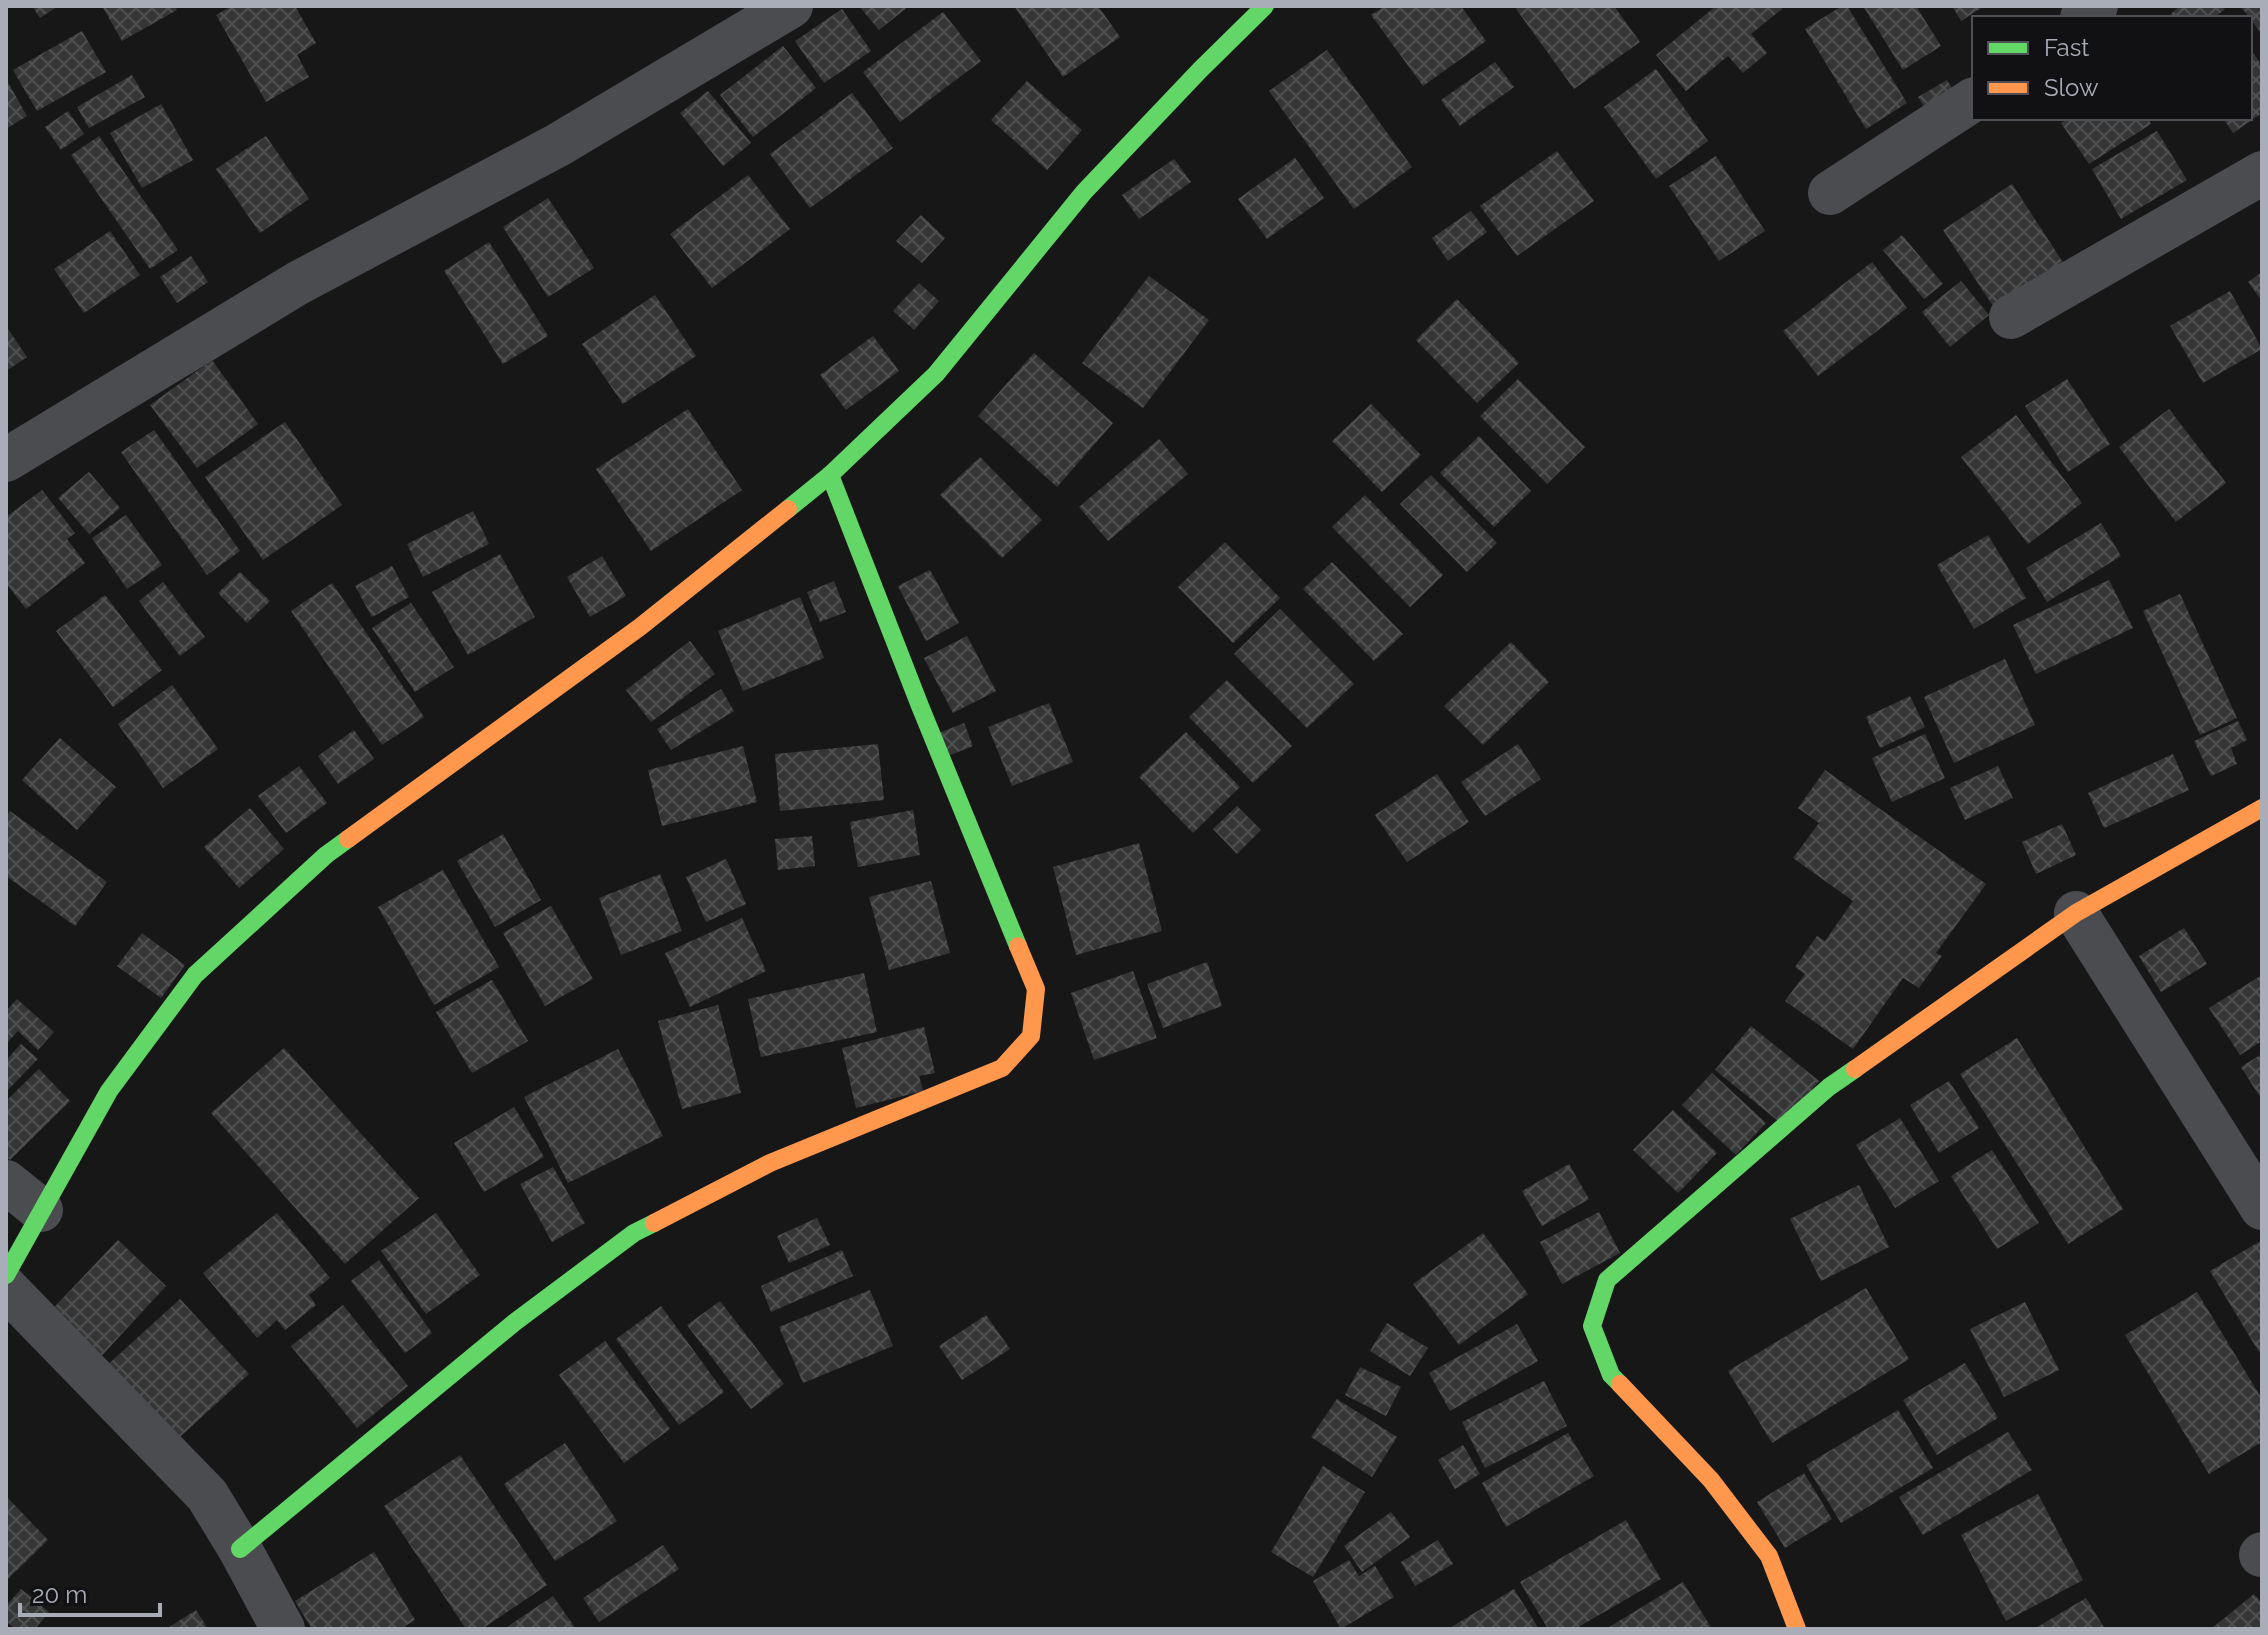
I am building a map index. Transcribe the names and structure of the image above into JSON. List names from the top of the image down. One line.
{"legend":["Fast","Slow"],"scale_bar":"20 m"}
